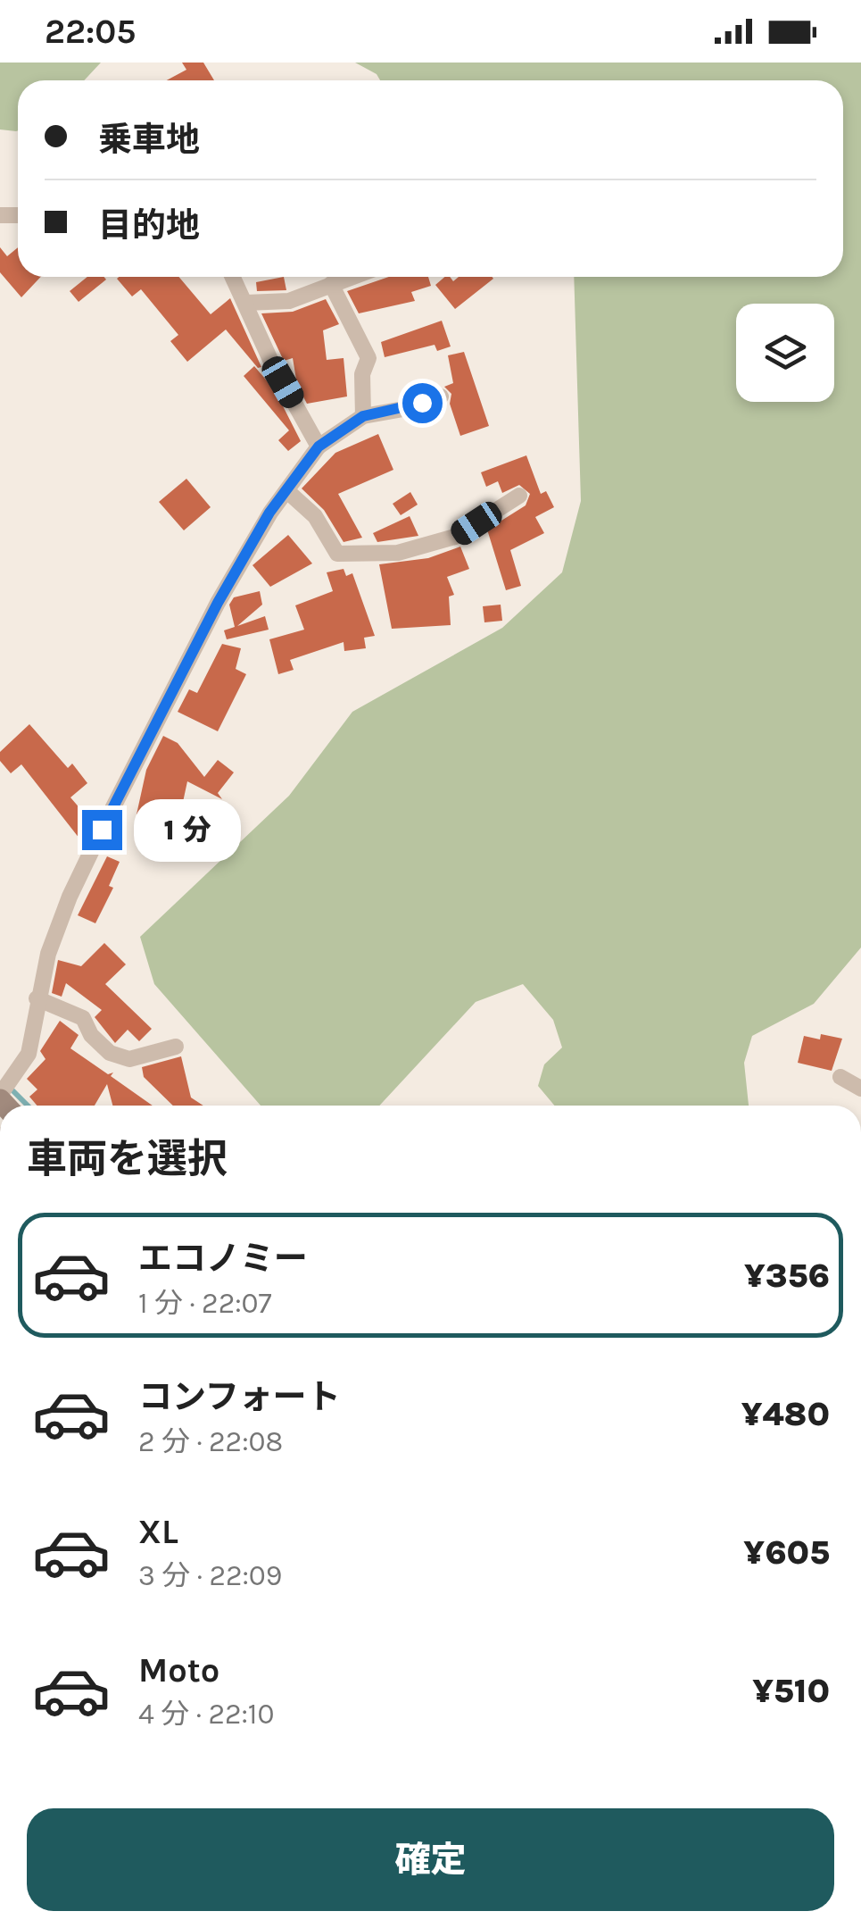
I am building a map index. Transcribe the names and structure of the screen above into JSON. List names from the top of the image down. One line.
{"page":{"status":"22:05","banner":["乗車地","目的地"],"bubble":"1 分","heading":"車両を選択","list":[{"name":"エコノミー","note":"1 分 · 22:07","value":"¥356"},{"name":"コンフォート","note":"2 分 · 22:08","value":"¥480"},{"name":"XL","note":"3 分 · 22:09","value":"¥605"},{"name":"Moto","note":"4 分 · 22:10","value":"¥510"}],"buttons":"確定"}}
